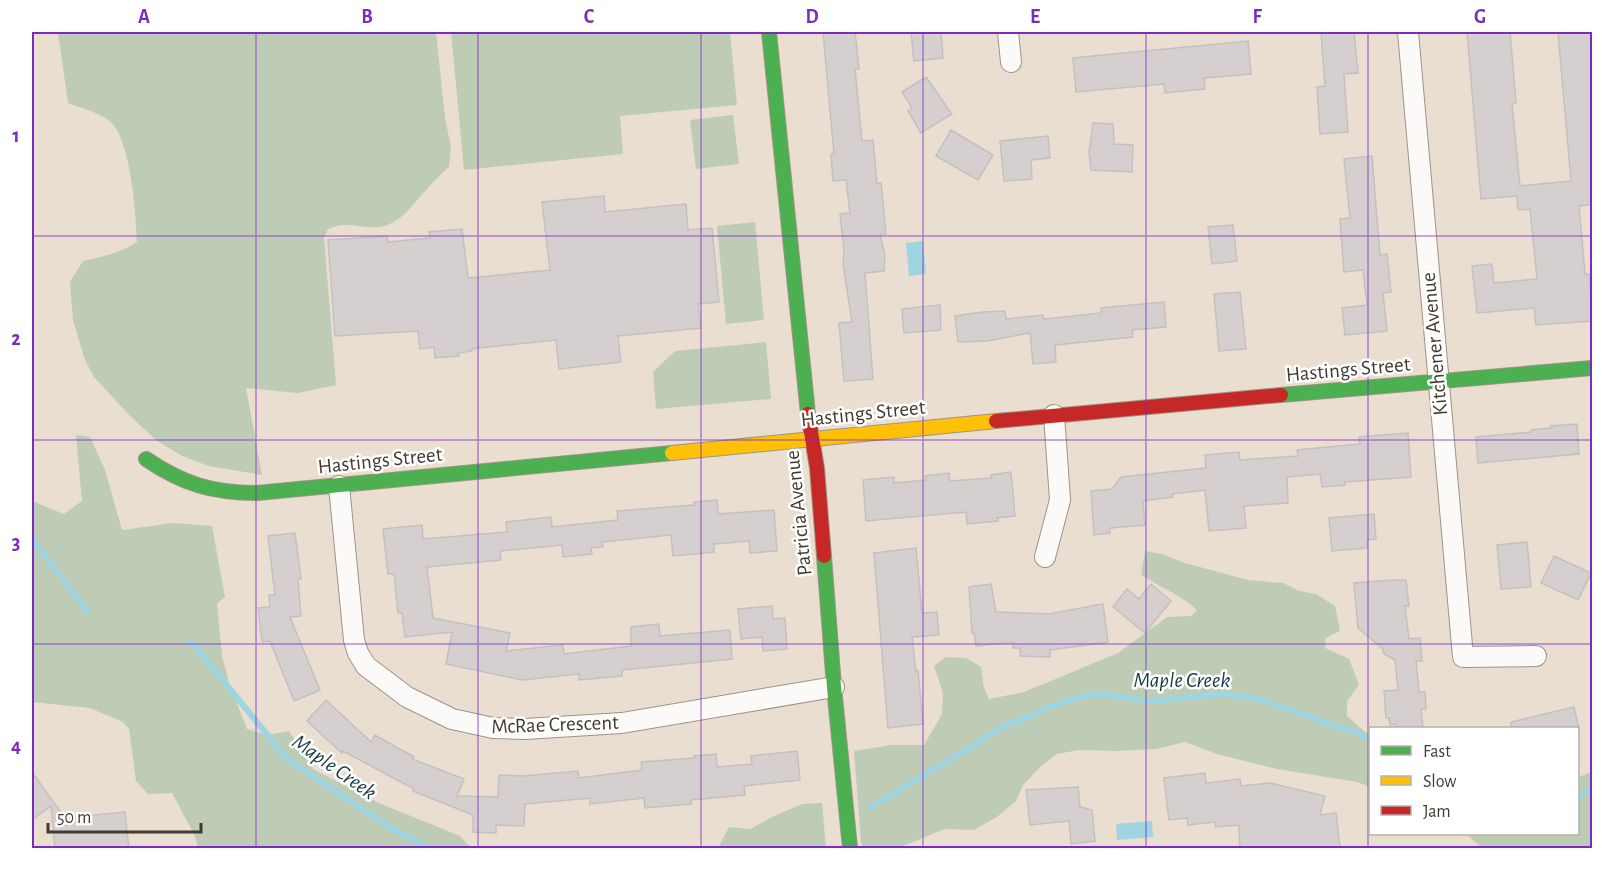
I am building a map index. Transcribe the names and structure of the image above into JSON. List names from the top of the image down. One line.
{"streets":{"street":["Kitchener Avenue","Hastings Street","Patricia Avenue","McRae Crescent"]},"crossings":[["Kitchener Avenue","Hastings Street"],["Hastings Street","Patricia Avenue"],["Hastings Street","McRae Crescent"],["Patricia Avenue","McRae Crescent"]],"water":["Maple Creek"],"legend":["Fast","Slow","Jam"],"scale_bar":"50 m","grid":{"columns":["A","B","C","D","E","F","G"],"rows":["1","2","3","4"]}}
